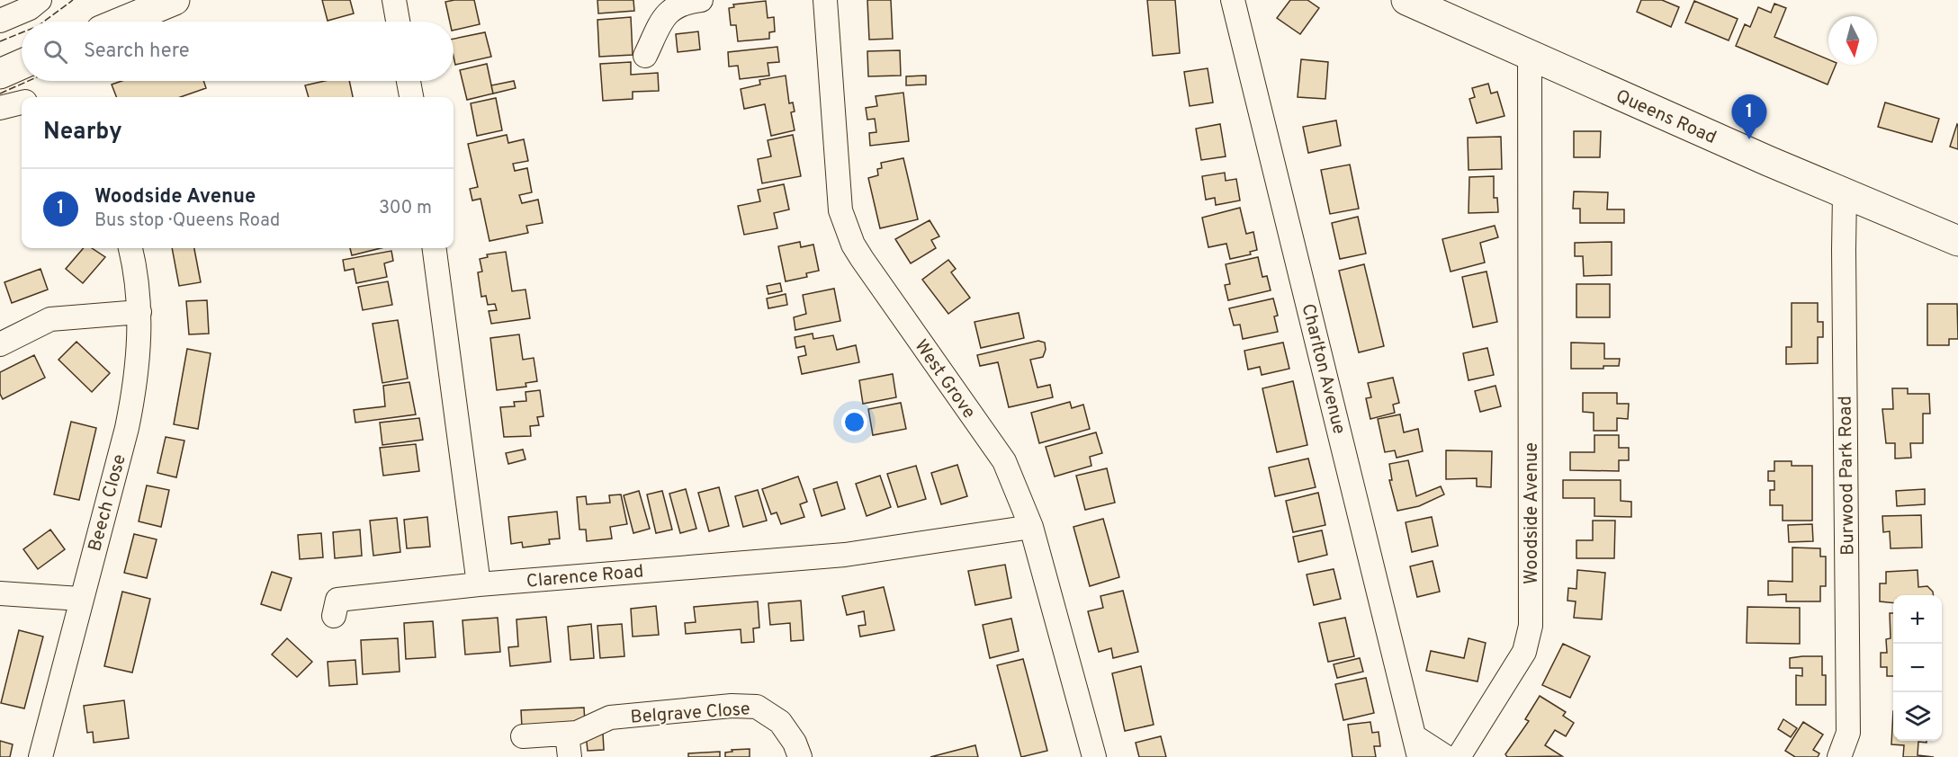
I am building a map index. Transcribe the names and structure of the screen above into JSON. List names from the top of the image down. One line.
{"streets":{"main road":["Queens Road"],"street":["Charlton Avenue","West Grove","Burwood Park Road","Beech Close","Woodside Avenue","Clarence Road","Belgrave Close"]},"crossings":[["Queens Road","Burwood Park Road"],["Queens Road","Woodside Avenue"],["West Grove","Clarence Road"]],"north":"bottom","page":{"search":"Search here","pins":"1","heading":"Nearby","list":[{"mark":"1","name":"Woodside Avenue","note":"Bus stop · Queens Road","value":"300 m"}],"map_buttons":["+","−"]}}
